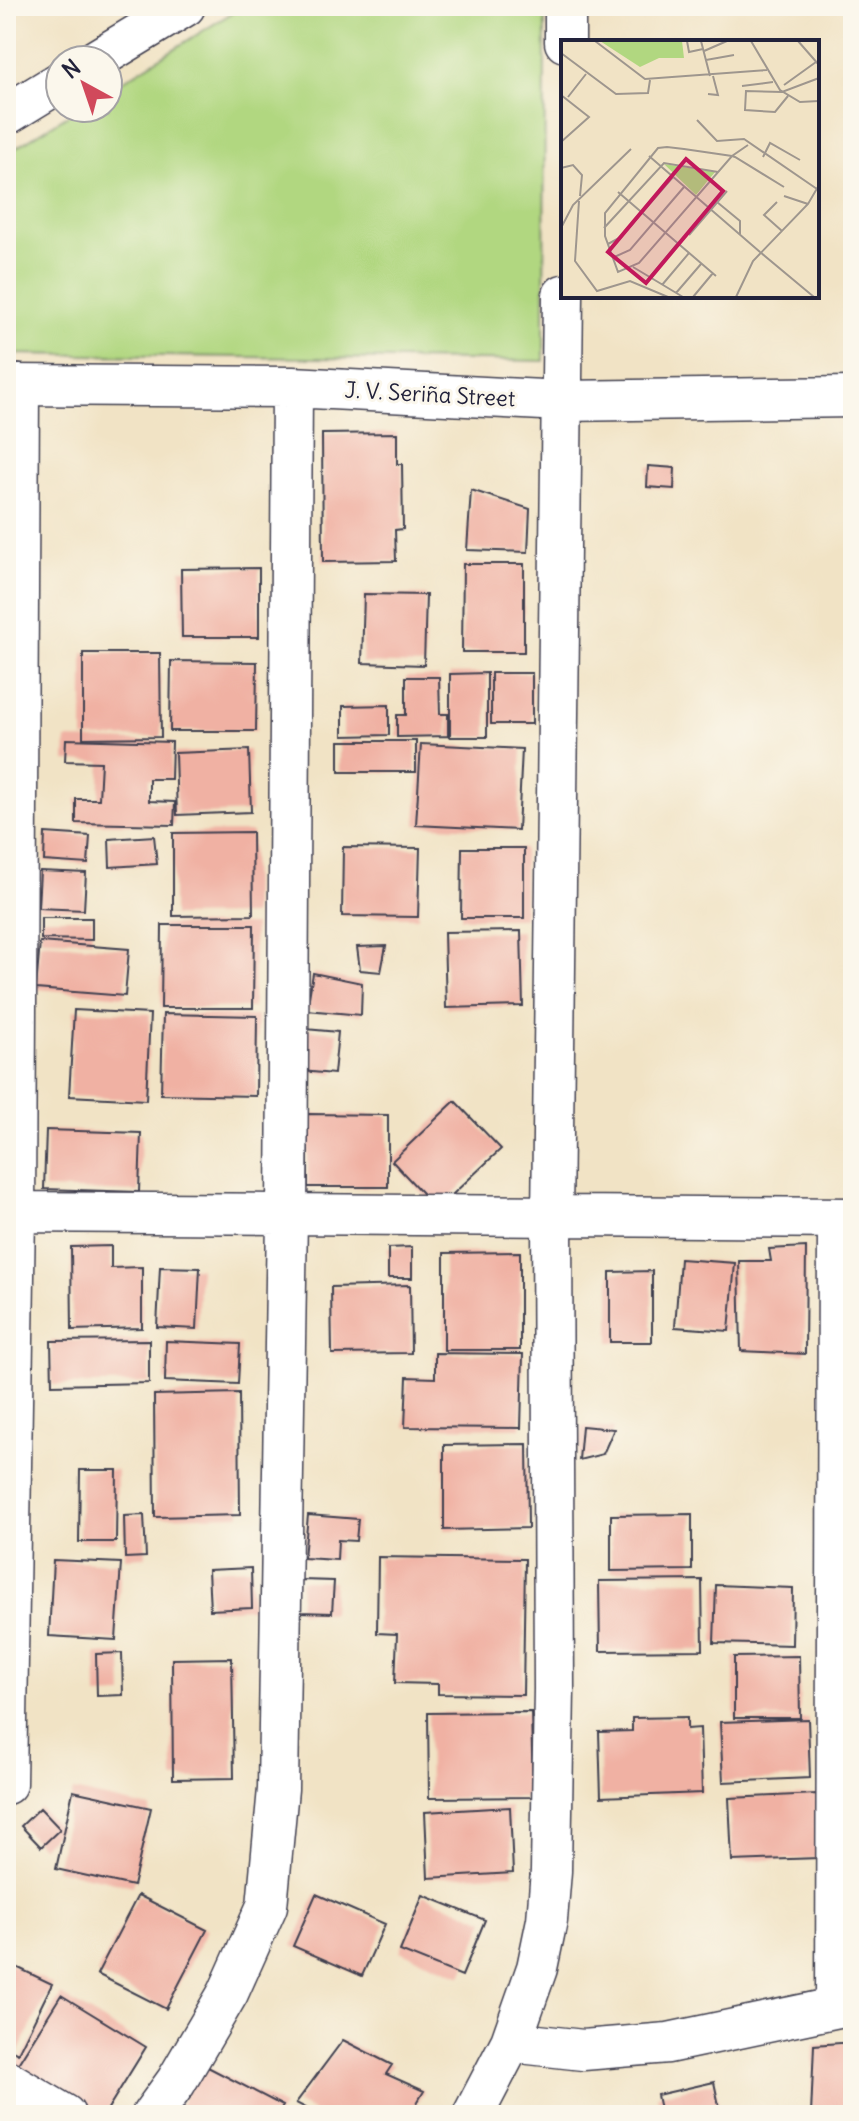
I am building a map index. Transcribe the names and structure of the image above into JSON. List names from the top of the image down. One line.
{"streets":{"street":["J. V. Seriña Street"]},"north":"top left"}
